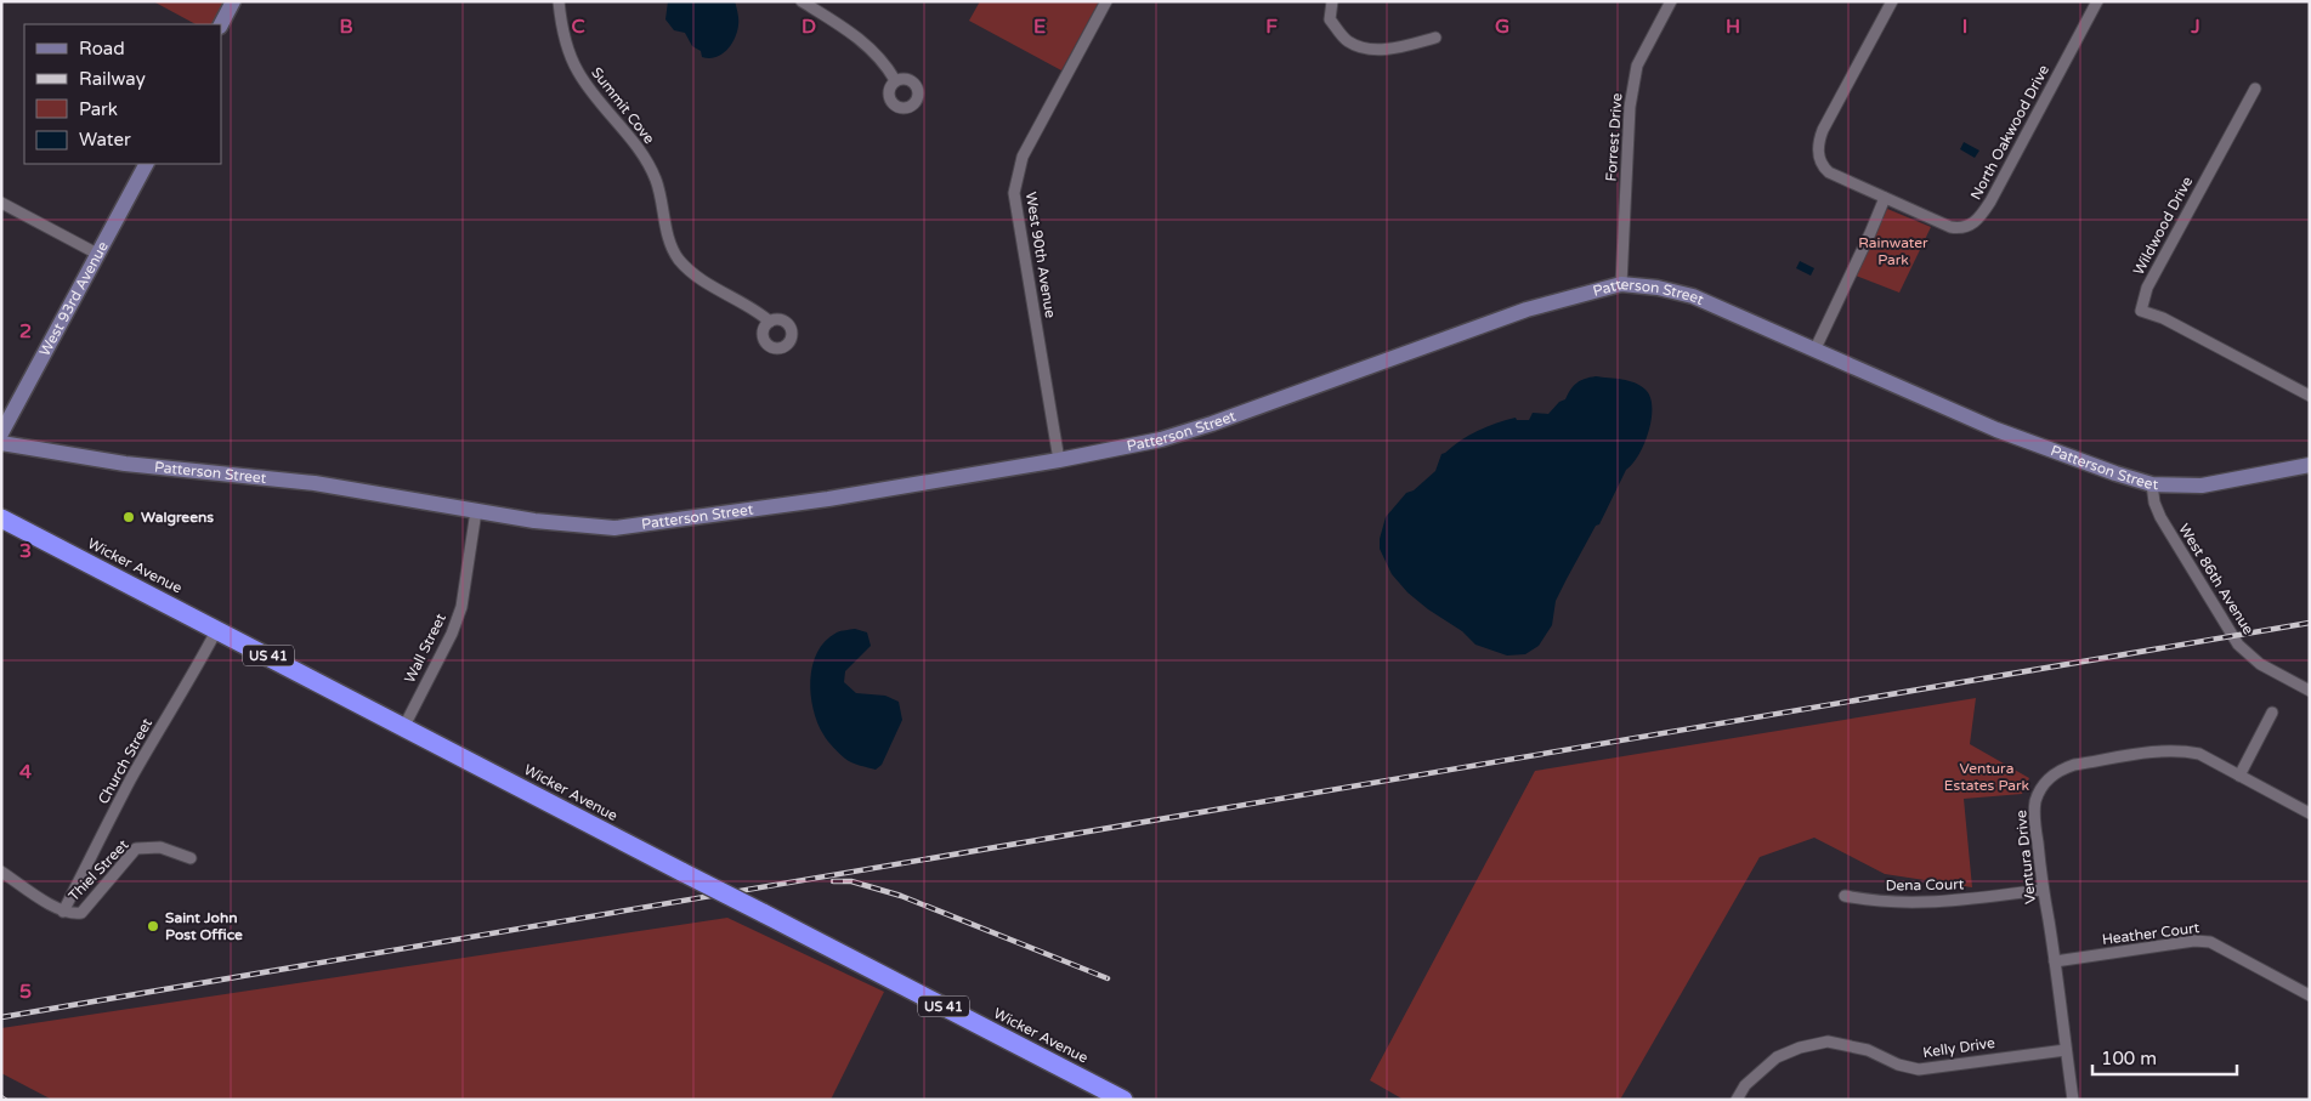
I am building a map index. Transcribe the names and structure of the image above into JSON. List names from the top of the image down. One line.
{"streets":{"highway":["Wicker Avenue","US 41"],"street":["Summit Cove","North Oakwood Drive","Forrest Drive","Wildwood Drive","West 90th Avenue","West 93rd Avenue","Patterson Street","West 86th Avenue","Wall Street","Church Street","Ventura Drive","Thiel Street","Dena Court","Heather Court","Kelly Drive"]},"crossings":[["Forrest Drive","Patterson Street"],["West 90th Avenue","Patterson Street"],["Patterson Street","West 86th Avenue"],["Patterson Street","Wall Street"],["Wicker Avenue","Wall Street"],["Wicker Avenue","Church Street"],["Church Street","Thiel Street"],["Ventura Drive","Dena Court"],["Ventura Drive","Heather Court"],["Ventura Drive","Kelly Drive"]],"parks":["Rainwater Park","Ventura Estates Park"],"places":["Walgreens","Saint John Post Office"],"legend":["Road","Railway","Park","Water"],"scale_bar":"100 m","grid":{"columns":["B","C","D","E","F","G","H","I","J"],"rows":["2","3","4","5"]}}
